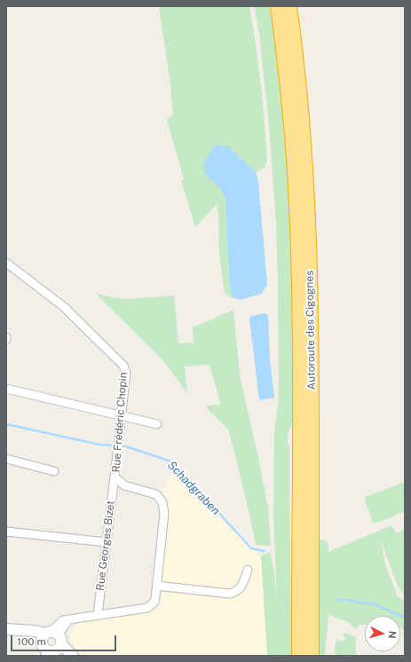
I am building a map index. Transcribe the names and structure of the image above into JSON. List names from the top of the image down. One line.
{"streets":{"highway":["Autoroute des Cigognes"],"street":["Rue Frédéric Chopin","Rue Georges Bizet"]},"crossings":[["Rue Frédéric Chopin","Rue Georges Bizet"]],"water":["Schadgraben"],"scale_bar":"100 m","north":"right"}
